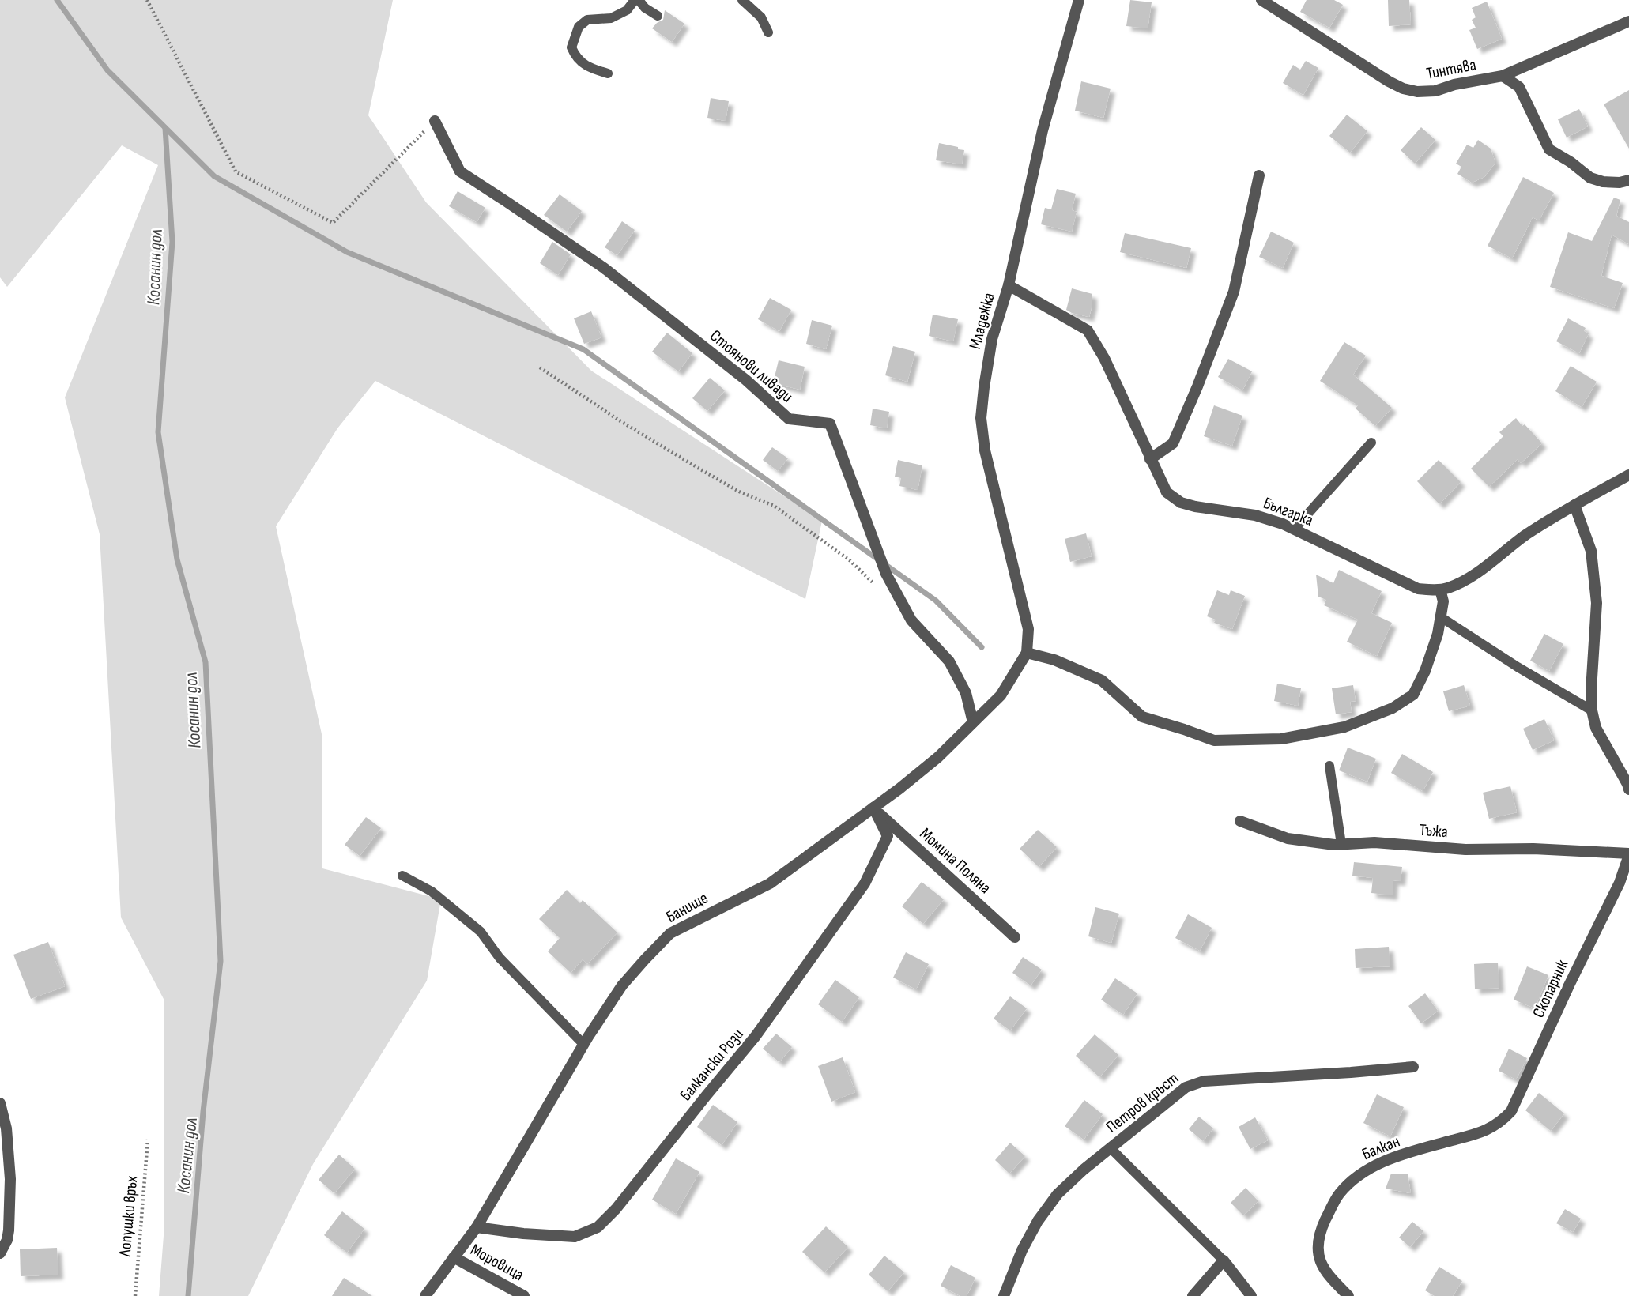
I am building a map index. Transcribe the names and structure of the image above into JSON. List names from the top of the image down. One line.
{"streets":{"street":["Тинтява","Младежка","Стоянови ливади","Българка","Тъжа","Момина Поляна","Банище","Скопарник","Балкански Рози","Петров кръст","Балкан","Моровица"],"path":["Лопушки връх"]},"crossings":[["Младежка","Българка"],["Младежка","Банище"],["Стоянови ливади","Банище"],["Тъжа","Скопарник"],["Момина Поляна","Банище"],["Момина Поляна","Балкански Рози"],["Банище","Балкански Рози"],["Банище","Моровица"],["Скопарник","Балкан"]],"water":["Косанин дол"]}
